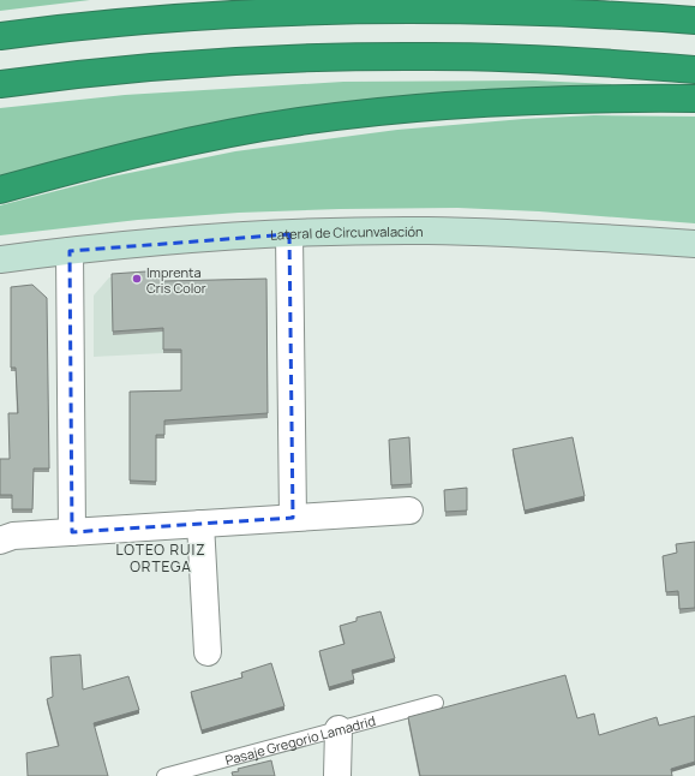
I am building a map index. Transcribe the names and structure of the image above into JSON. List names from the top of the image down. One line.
{"streets":{"street":["Lateral de Circunvalación"],"lane":["Pasaje Gregorio Lamadrid"]},"districts":["LOTEO RUIZ ORTEGA"],"places":["Imprenta Cris Color"]}
